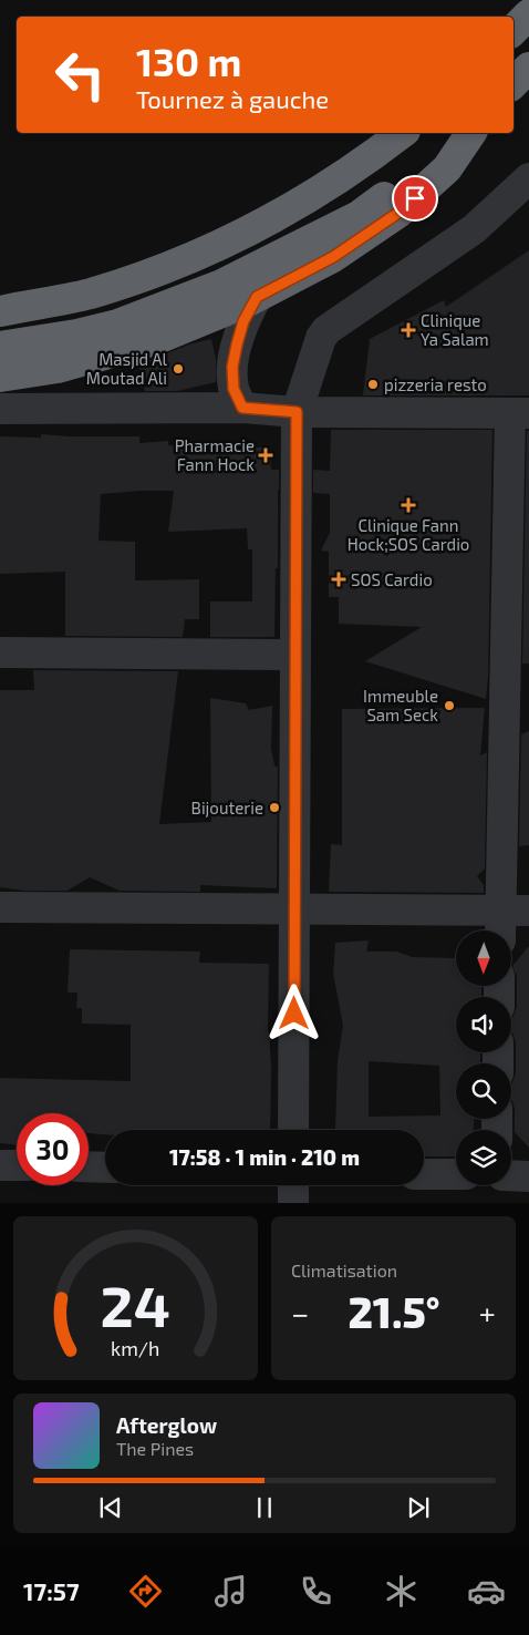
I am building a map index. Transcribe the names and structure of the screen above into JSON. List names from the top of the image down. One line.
{"places":{"health":["Clinique Ya Salam","Pharmacie Fann Hock","Clinique Fann Hock;SOS Cardio","SOS Cardio"],"other":["Masjid Al Moutad Ali","pizzeria resto","Immeuble Sam Seck","Bijouterie"]},"north":"bottom","page":{"turn":["130 m","Tournez à gauche"],"limit":"30","trip":"17:58 · 1 min · 210 m","tile":"Climatisation","heat":["−","21.5°","+"],"song":["Afterglow","The Pines"],"tabs":"17:57","gauge":["24","km/h"]}}
